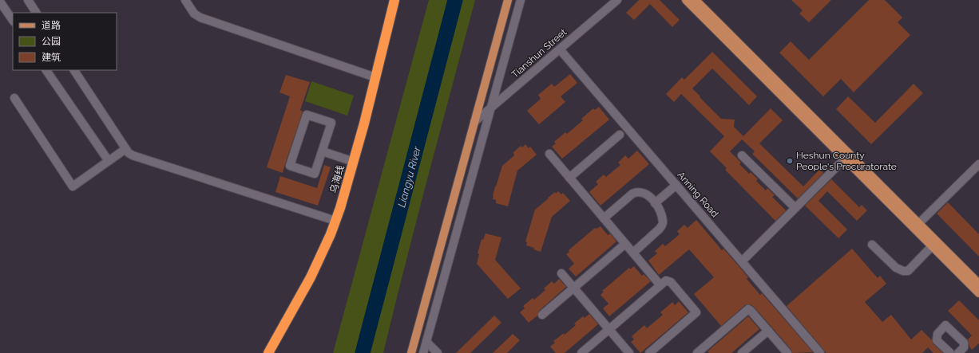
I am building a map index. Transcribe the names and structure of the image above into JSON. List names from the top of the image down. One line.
{"streets":{"highway":["乌海线"],"street":["Tianshun Street","Anning Road"]},"crossings":[["Tianshun Street","Anning Road"]],"water":["Liangyu River"],"places":["Heshun County People's Procuratorate"],"legend":["道路","公园","建筑"]}
